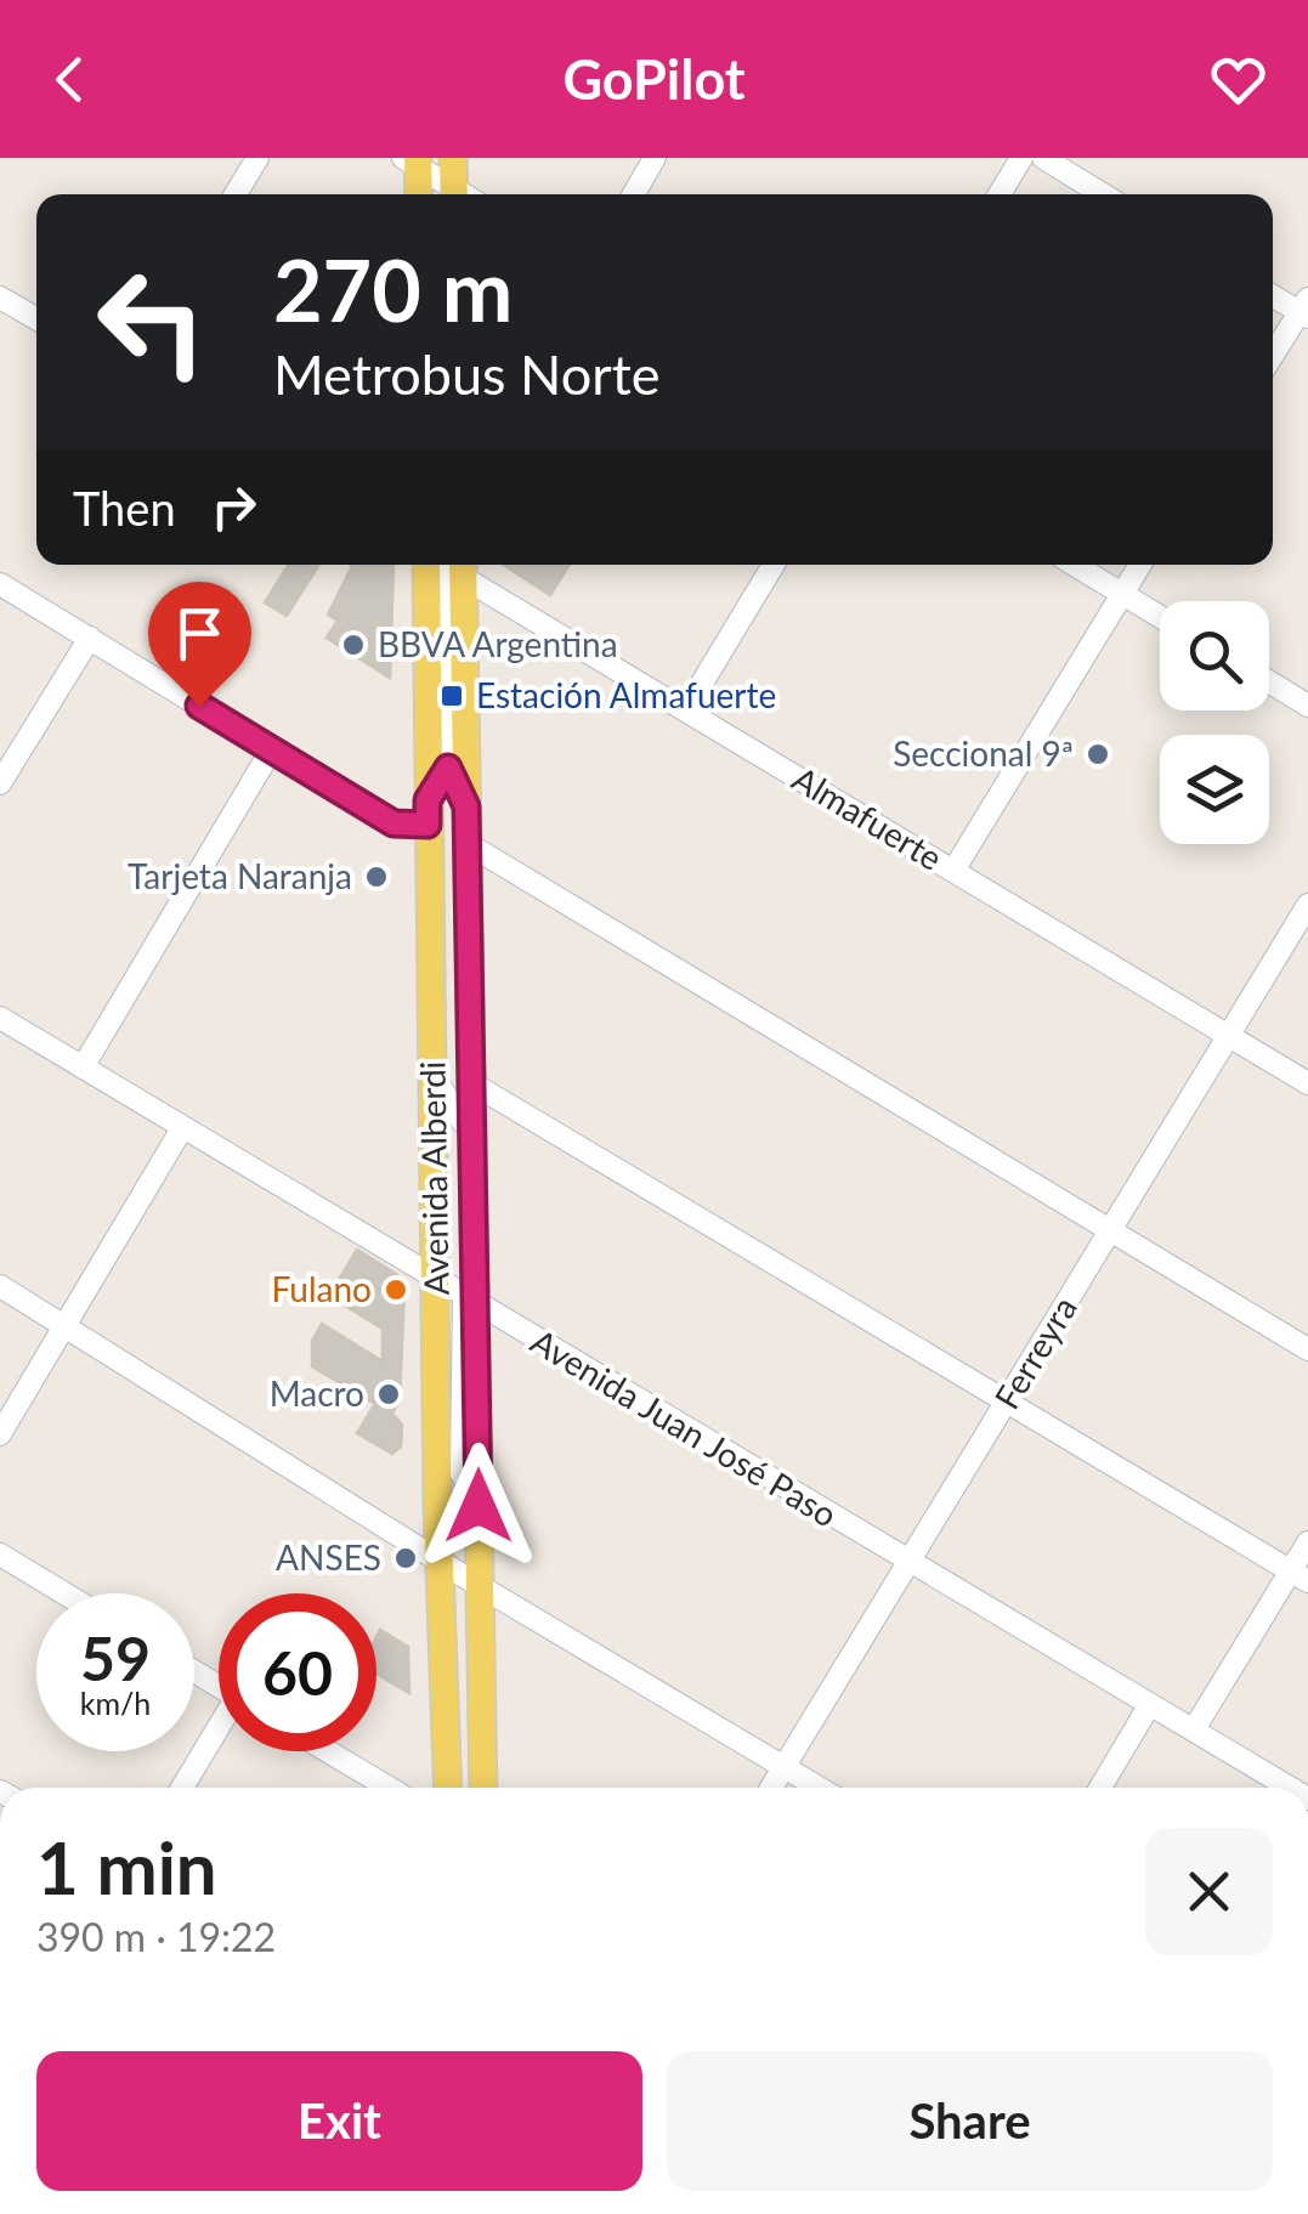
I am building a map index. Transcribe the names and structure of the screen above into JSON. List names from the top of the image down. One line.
{"streets":{"main road":["Avenida Alberdi"],"street":["Almafuerte","Ferreyra","Avenida Juan José Paso"]},"crossings":[["Almafuerte","Ferreyra"],["Avenida Alberdi","Avenida Juan José Paso"],["Ferreyra","Avenida Juan José Paso"]],"places":{"other":["BBVA Argentina","Seccional 9ª","Tarjeta Naranja","Fulano","Macro","ANSES"],"transit":["Estación Almafuerte"]},"page":{"header":"GoPilot","turn":["270 m","Metrobus Norte"],"then":"Then","speed":"59 km/h","limit":"60","heading":["1 min","390 m · 19:22"],"buttons":["Exit","Share"]}}
